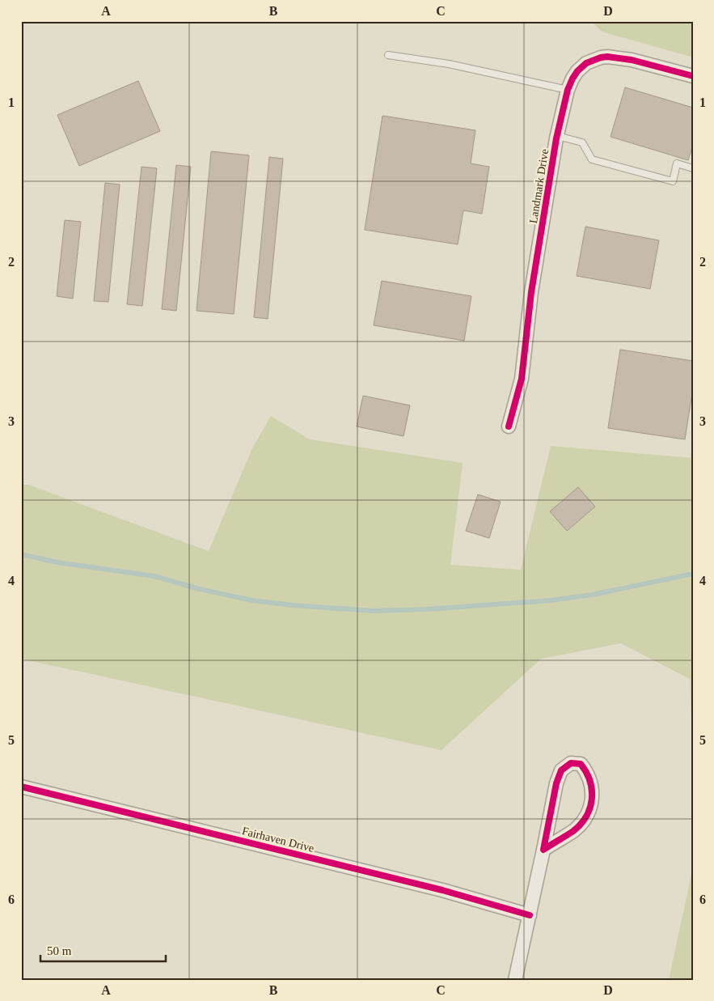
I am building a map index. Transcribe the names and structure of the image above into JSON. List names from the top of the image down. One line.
{"streets":{"street":["Landmark Drive","Fairhaven Drive"]},"scale_bar":"50 m","grid":{"columns":["A","B","C","D"],"rows":["1","2","3","4","5","6"]}}
